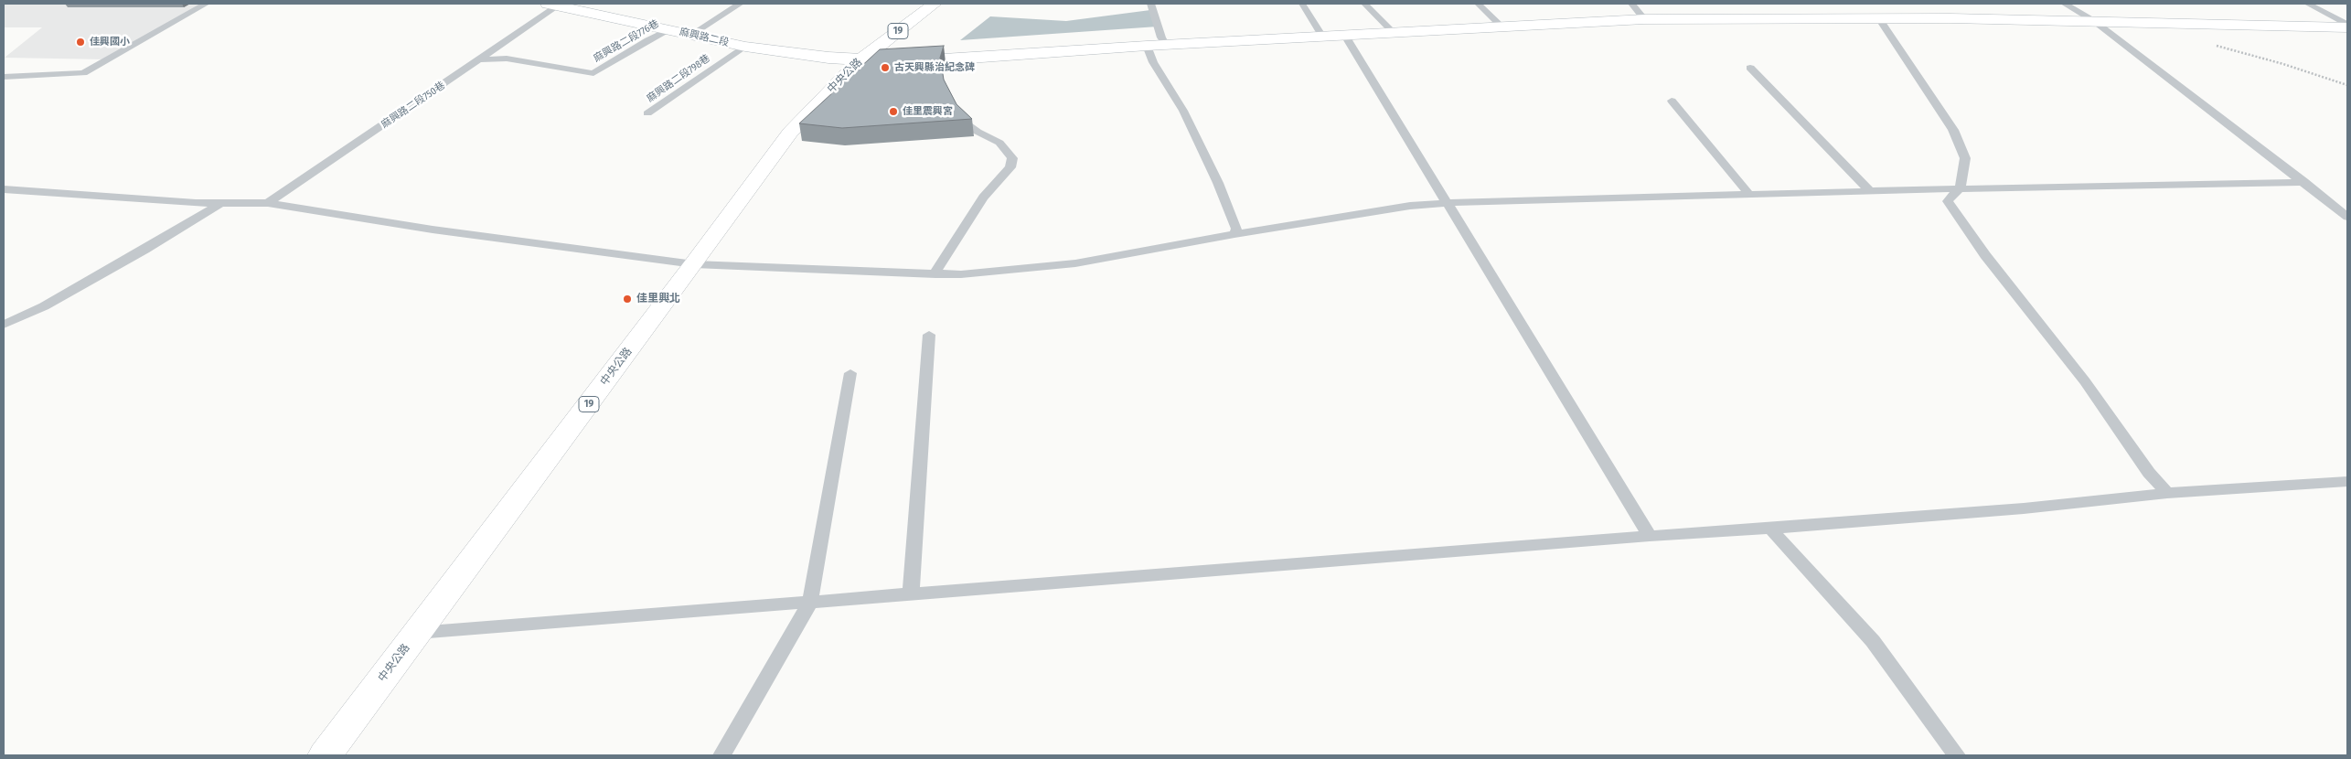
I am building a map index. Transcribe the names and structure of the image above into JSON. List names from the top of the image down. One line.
{"streets":{"street":["19","麻興路二段","中央公路"],"lane":["麻興路二段776巷","麻興路二段798巷","麻興路二段750巷"]},"crossings":[["麻興路二段","麻興路二段776巷"],["麻興路二段","中央公路"],["麻興路二段","麻興路二段798巷"],["麻興路二段","麻興路二段750巷"],["麻興路二段776巷","麻興路二段750巷"]],"places":["佳興國小","古天興縣治紀念碑","佳里震興宮","佳里興北"]}
